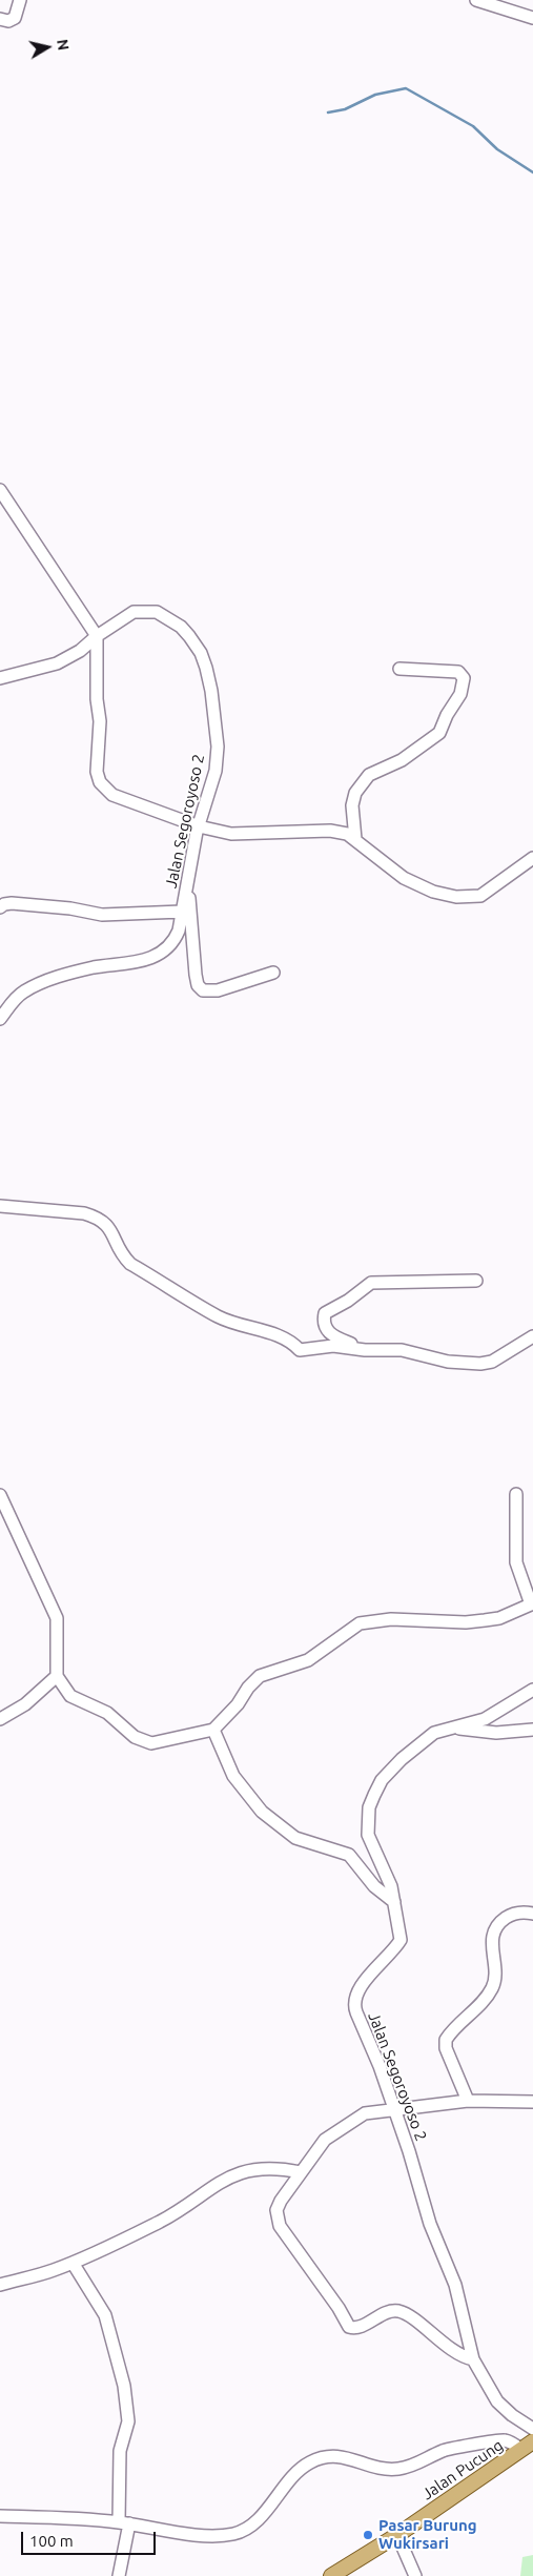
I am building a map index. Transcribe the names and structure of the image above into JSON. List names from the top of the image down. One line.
{"streets":{"main road":["Jalan Pucung"],"street":["Jalan Segoroyoso 2"]},"places":["Pasar Burung Wukirsari"],"scale_bar":"100 m","north":"right"}
